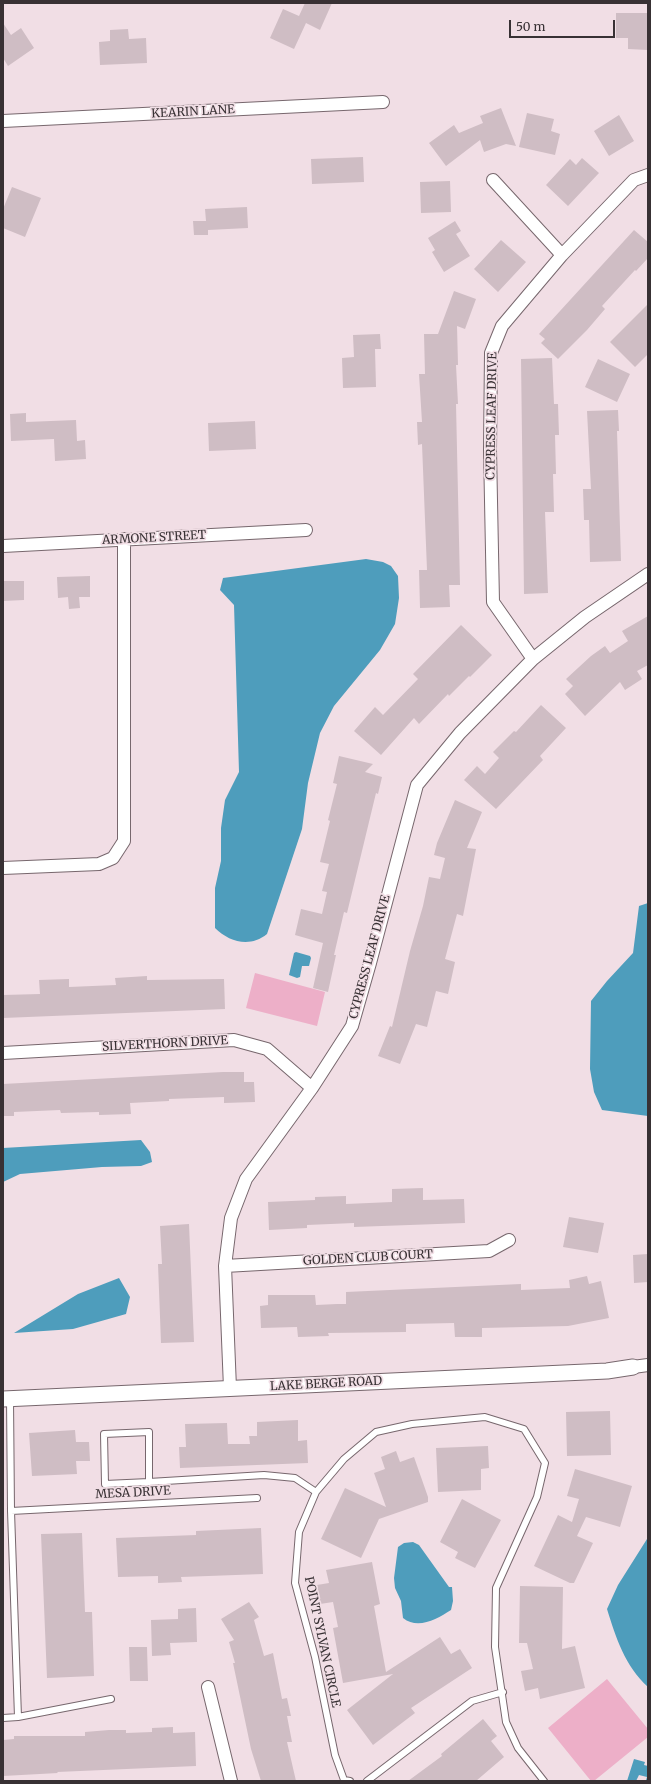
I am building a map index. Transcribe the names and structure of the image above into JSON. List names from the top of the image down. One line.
{"streets":{"street":["KEARIN LANE","CYPRESS LEAF DRIVE","ARMONE STREET","SILVERTHORN DRIVE","GOLDEN CLUB COURT","LAKE BERGE ROAD"],"lane":["MESA DRIVE","POINT SYLVAN CIRCLE"]},"crossings":[["CYPRESS LEAF DRIVE","SILVERTHORN DRIVE"],["CYPRESS LEAF DRIVE","GOLDEN CLUB COURT"],["CYPRESS LEAF DRIVE","LAKE BERGE ROAD"]],"scale_bar":"50 m"}
